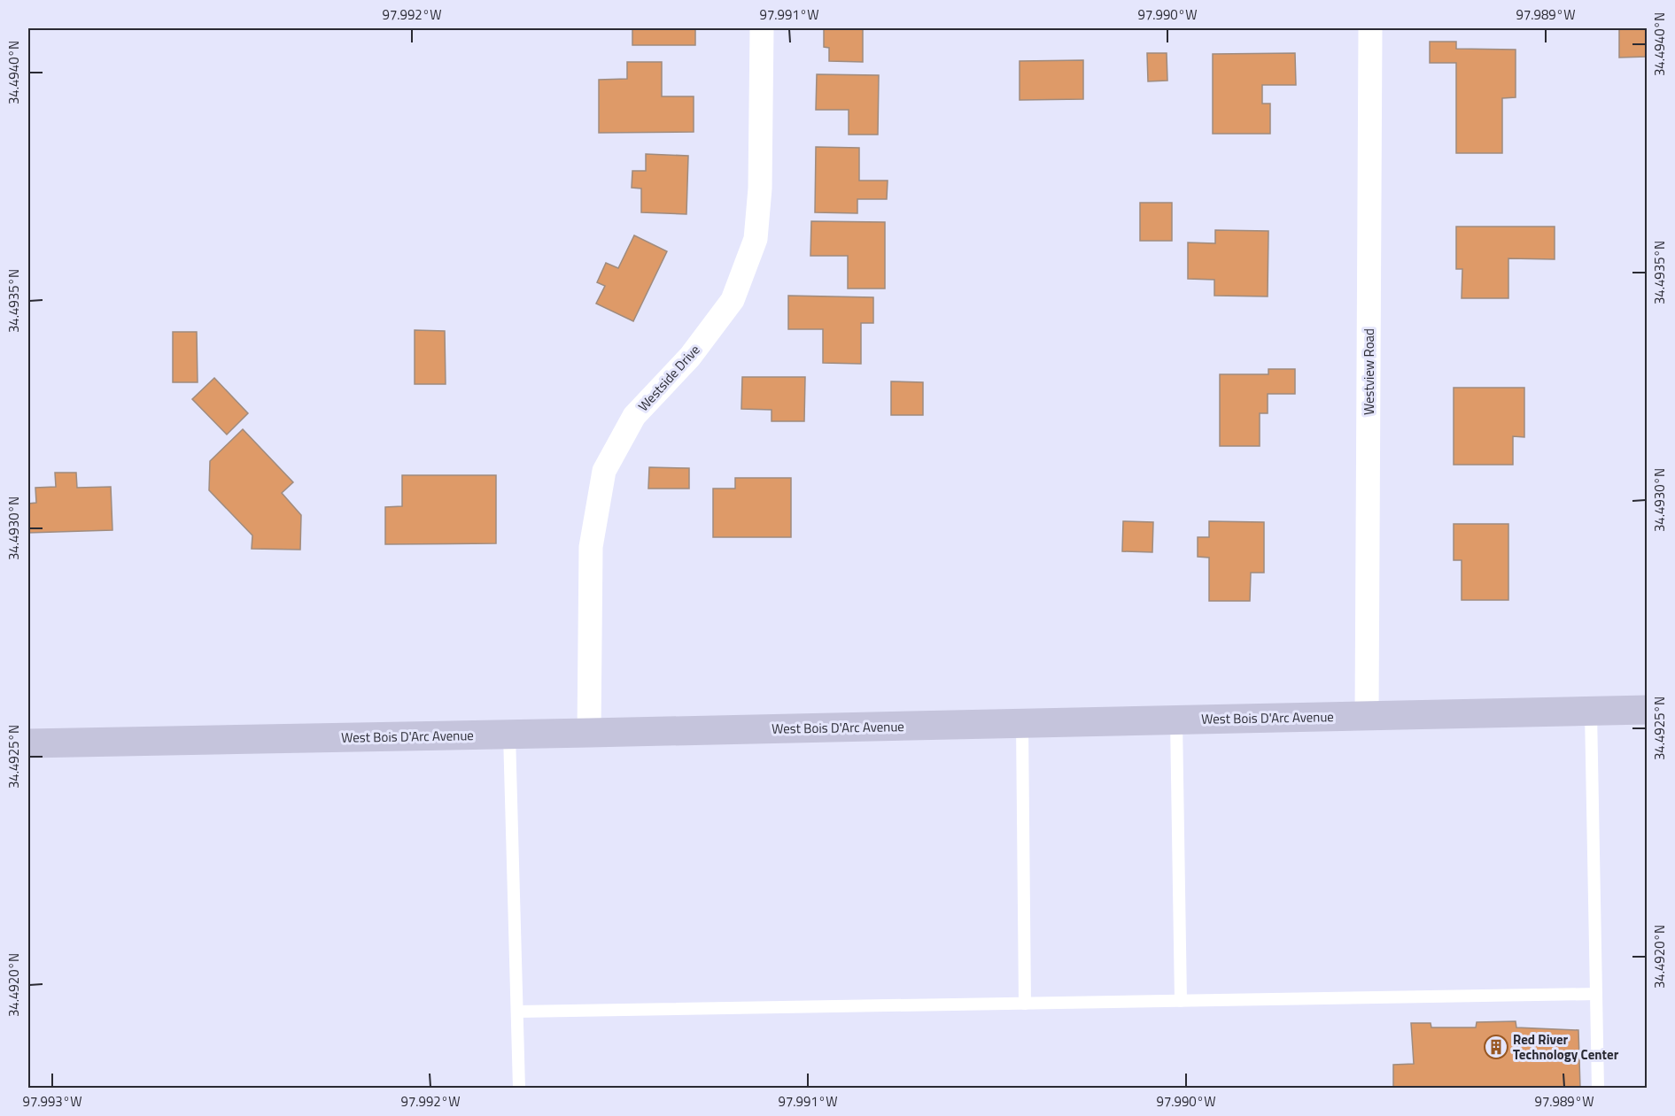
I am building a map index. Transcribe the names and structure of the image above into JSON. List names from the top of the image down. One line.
{"streets":{"street":["Westview Road","Westside Drive","West Bois D'Arc Avenue"]},"crossings":[["Westview Road","West Bois D'Arc Avenue"],["Westside Drive","West Bois D'Arc Avenue"]],"places":{"building":["Red River Technology Center"]},"coordinates":["97.992°W","97.991°W","97.990°W","97.989°W","34.4940°N","34.4935°N","34.4930°N","34.4925°N","34.4920°N","97.993°W"]}
